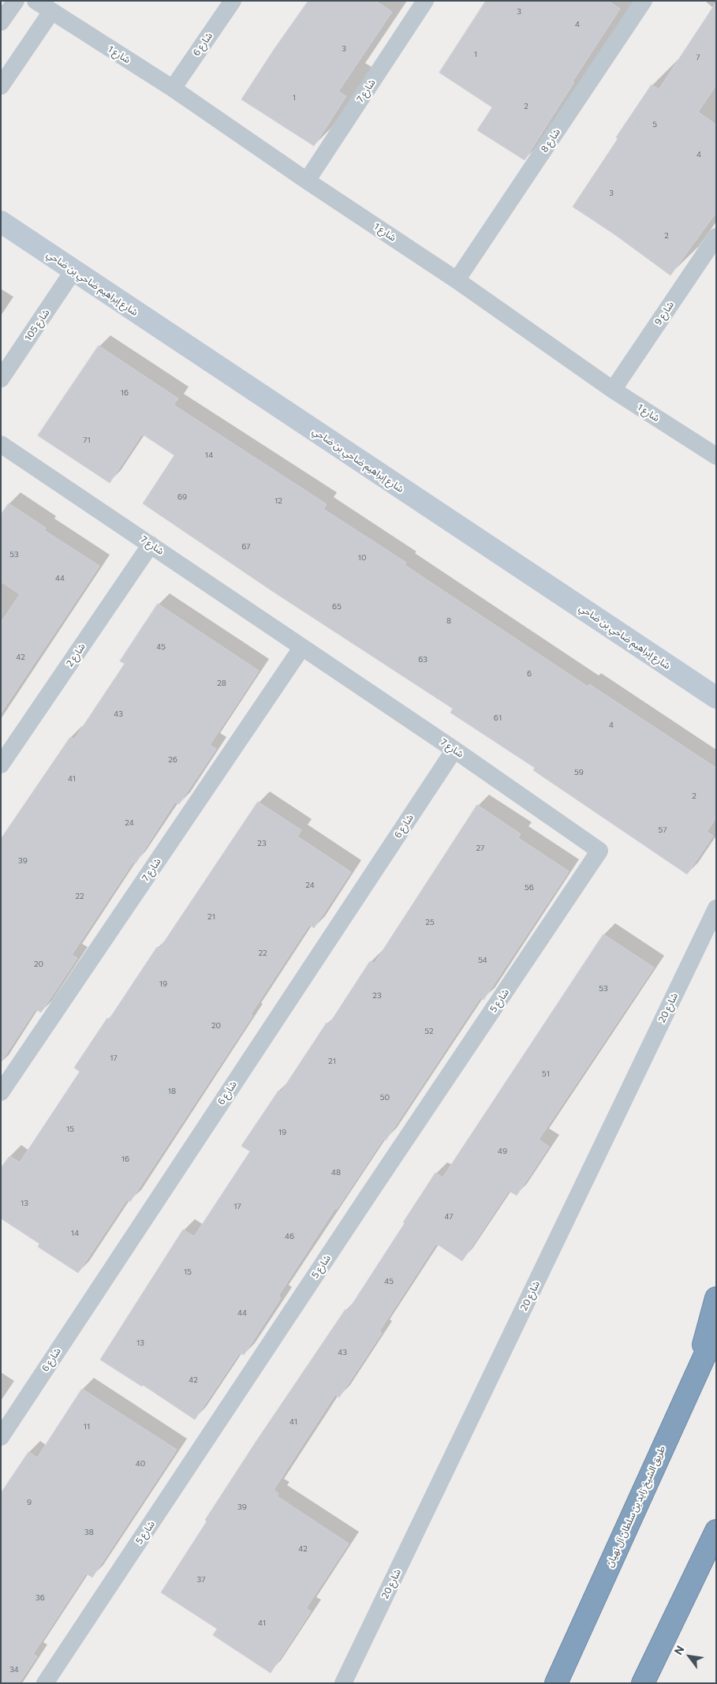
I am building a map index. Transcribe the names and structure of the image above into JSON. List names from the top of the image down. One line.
{"streets":{"highway":["طريق الشيخ زايد بن سلطان آل نهيان"],"street":["شارع 6","شارع 1","شارع 7","شارع 8","شارع إبراهيم ضاحي بن ضاحي","شارع 9","شارع 105","شارع 2","شارع 5","شارع 20"]},"crossings":[["شارع 6","شارع 1"],["شارع 6","شارع 7"],["شارع 1","شارع 7"],["شارع 1","شارع 8"],["شارع 1","شارع 9"],["شارع 7","شارع 2"],["شارع 7","شارع 5"],["شارع إبراهيم ضاحي بن ضاحي","شارع 105"]],"house_numbers":["3","4","3","1","7","1","2","5","4","3","2","16","71","14","69","12","67","53","10","44","65","8","45","42","63","6","28","43","61","4","26","59","41","2","24","57","23","27","39","24","56","22","21","25","22","54","20","19","53","23","20","52","17","21","51","18","50","15","19","49","16","48","13","17","47","14","46","15","45","44","13","43","42","41","11","40","9","39","38","42","37","36","41","34"],"north":"top left"}
